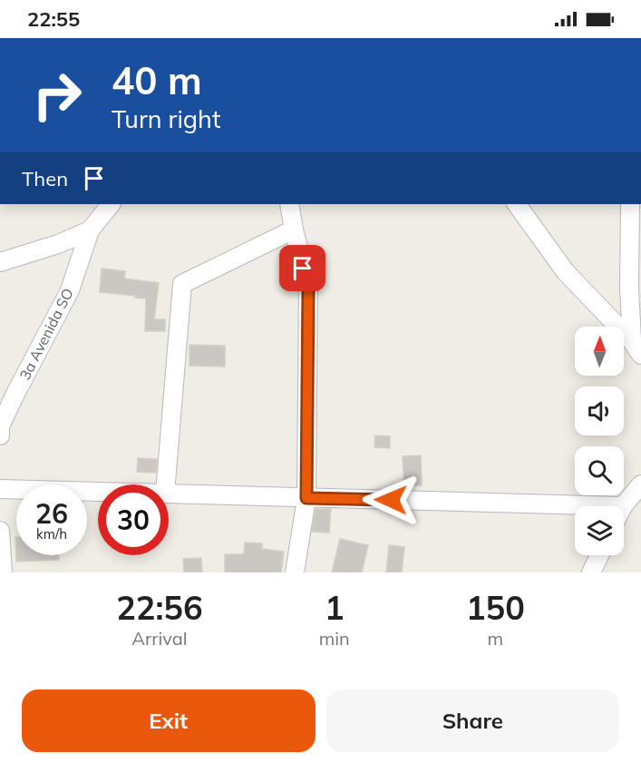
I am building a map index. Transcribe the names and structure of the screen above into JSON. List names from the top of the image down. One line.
{"streets":{"street":["3a Avenida SO"]},"north":"top","page":{"status":"22:55","turn":["40 m","Turn right"],"then":"Then","speed":"26 km/h","limit":"30","eta":["22:56","Arrival","1","min","150","m"],"buttons":["Exit","Share"]}}
